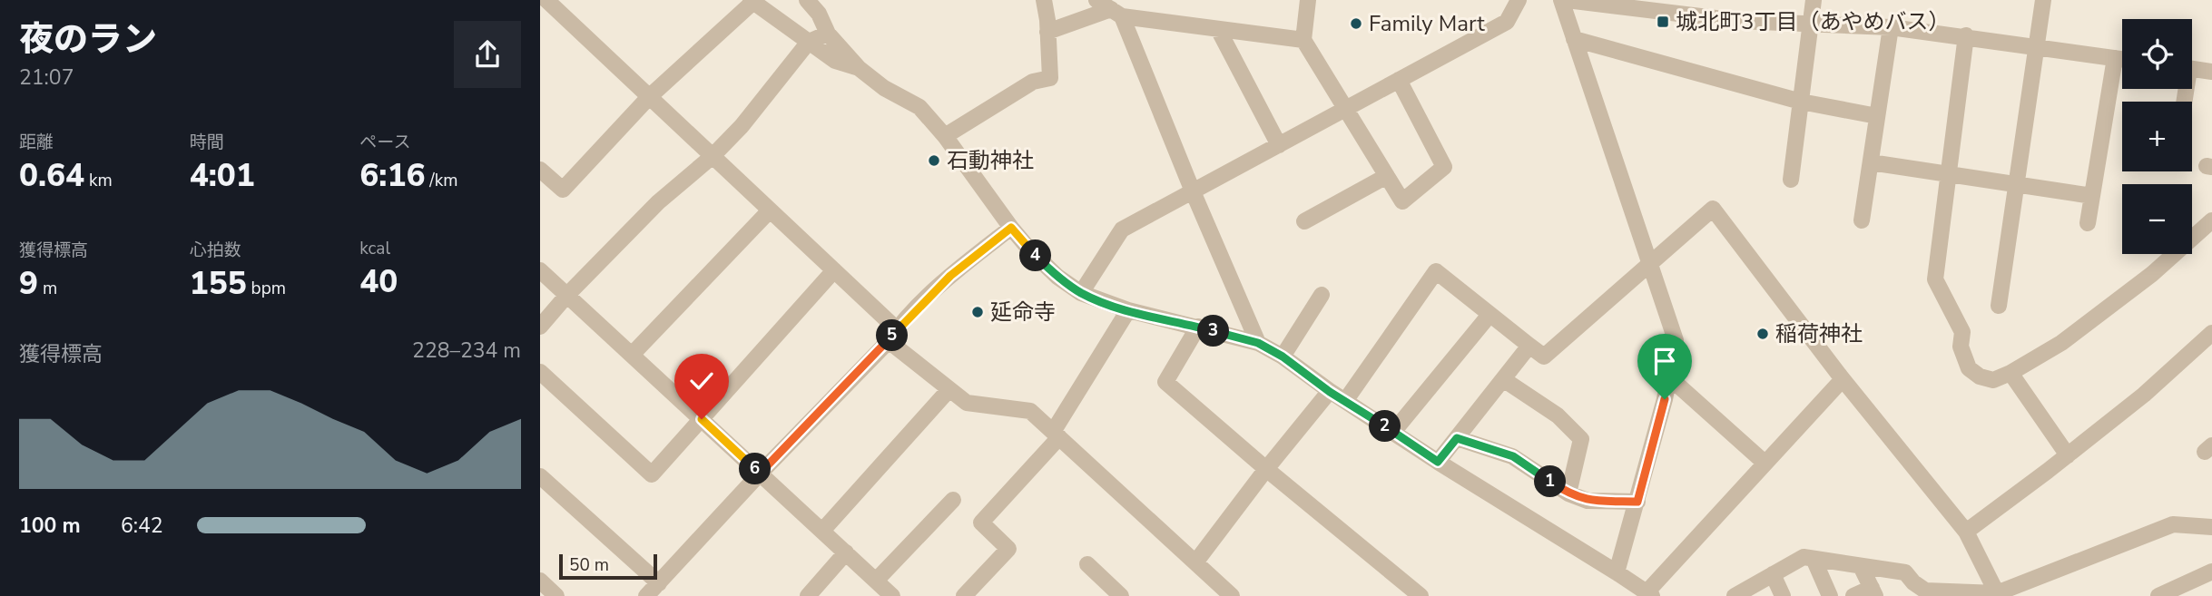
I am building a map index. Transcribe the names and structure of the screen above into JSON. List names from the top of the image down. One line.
{"places":{"transit":["城北町3丁目（あやめバス）"],"other":["Family Mart","石動神社","延命寺","稲荷神社"]},"scale_bar":"50 m","page":{"heading":["夜のラン","21:07"],"map_buttons":["+","−"],"stats":[["距離","0.64 km"],["時間","4:01"],["ペース","6:16 /km"],["獲得標高","9 m"],["心拍数","155 bpm"],["kcal","40"]],"pins":["4","3","5","2","6","1"],"chart":["獲得標高","228–234 m"],"list":[{"name":"100 m","note":"6:42"}],"scale":"50 m"}}
